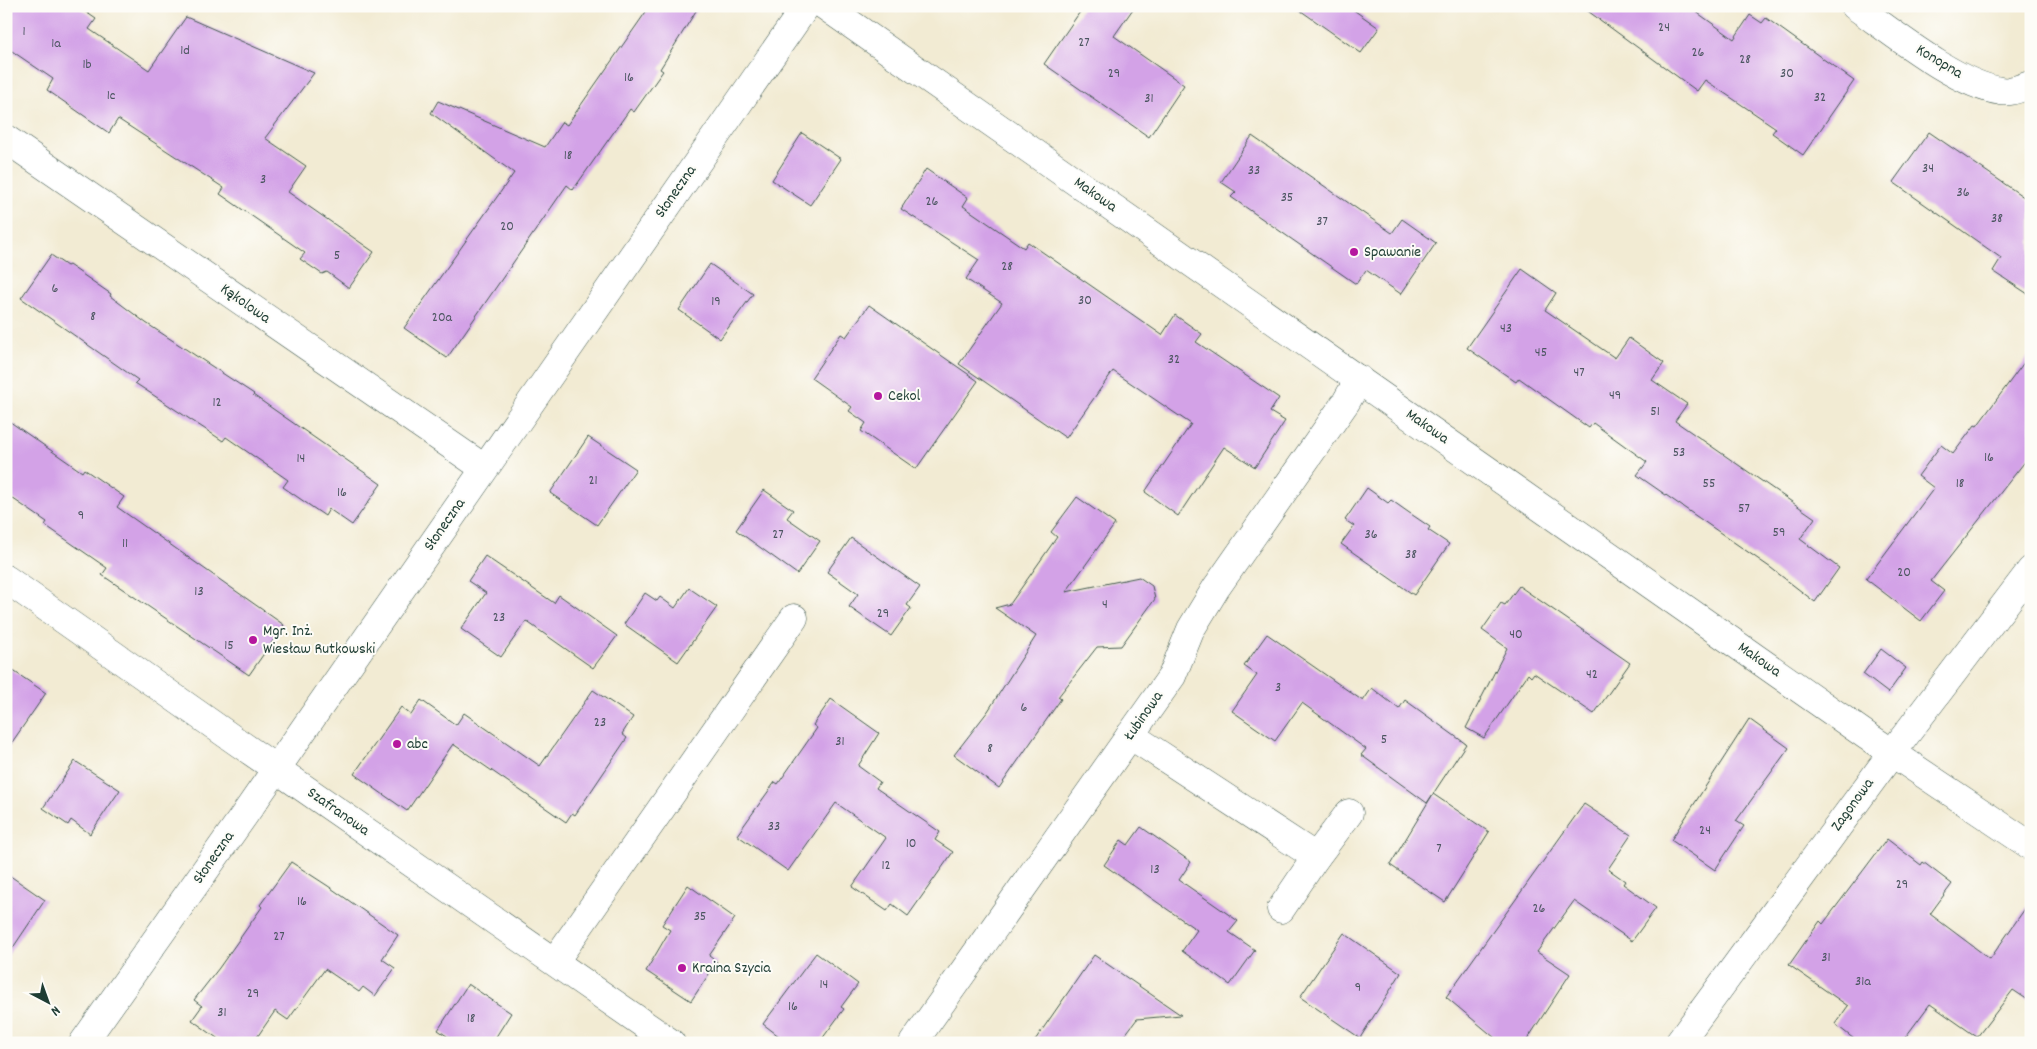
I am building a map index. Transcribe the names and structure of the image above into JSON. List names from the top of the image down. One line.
{"streets":{"street":["Konopna","Słoneczna","Makowa","Kąkolowa","Łubinowa","Zagonowa","Szafranowa"]},"crossings":[["Słoneczna","Kąkolowa"],["Słoneczna","Szafranowa"],["Makowa","Łubinowa"],["Makowa","Zagonowa"]],"places":["Spawanie","Cekol","Mgr. Inż. Wiesław Rutkowski","abc","Kraina Szycia"],"house_numbers":["24","1","27","1a","1d","26","28","1b","29","30","16","1c","32","31","18","34","33","3","36","35","26","38","37","20","5","28","6","30","19","8","20a","43","45","32","47","49","12","51","53","16","14","21","55","18","16","57","9","59","27","36","11","38","20","13","4","29","23","40","15","42","3","6","23","5","31","8","33","24","10","7","12","13","29","16","26","35","27","31","31a","14","9","29","16","31","18"],"north":"bottom right"}
